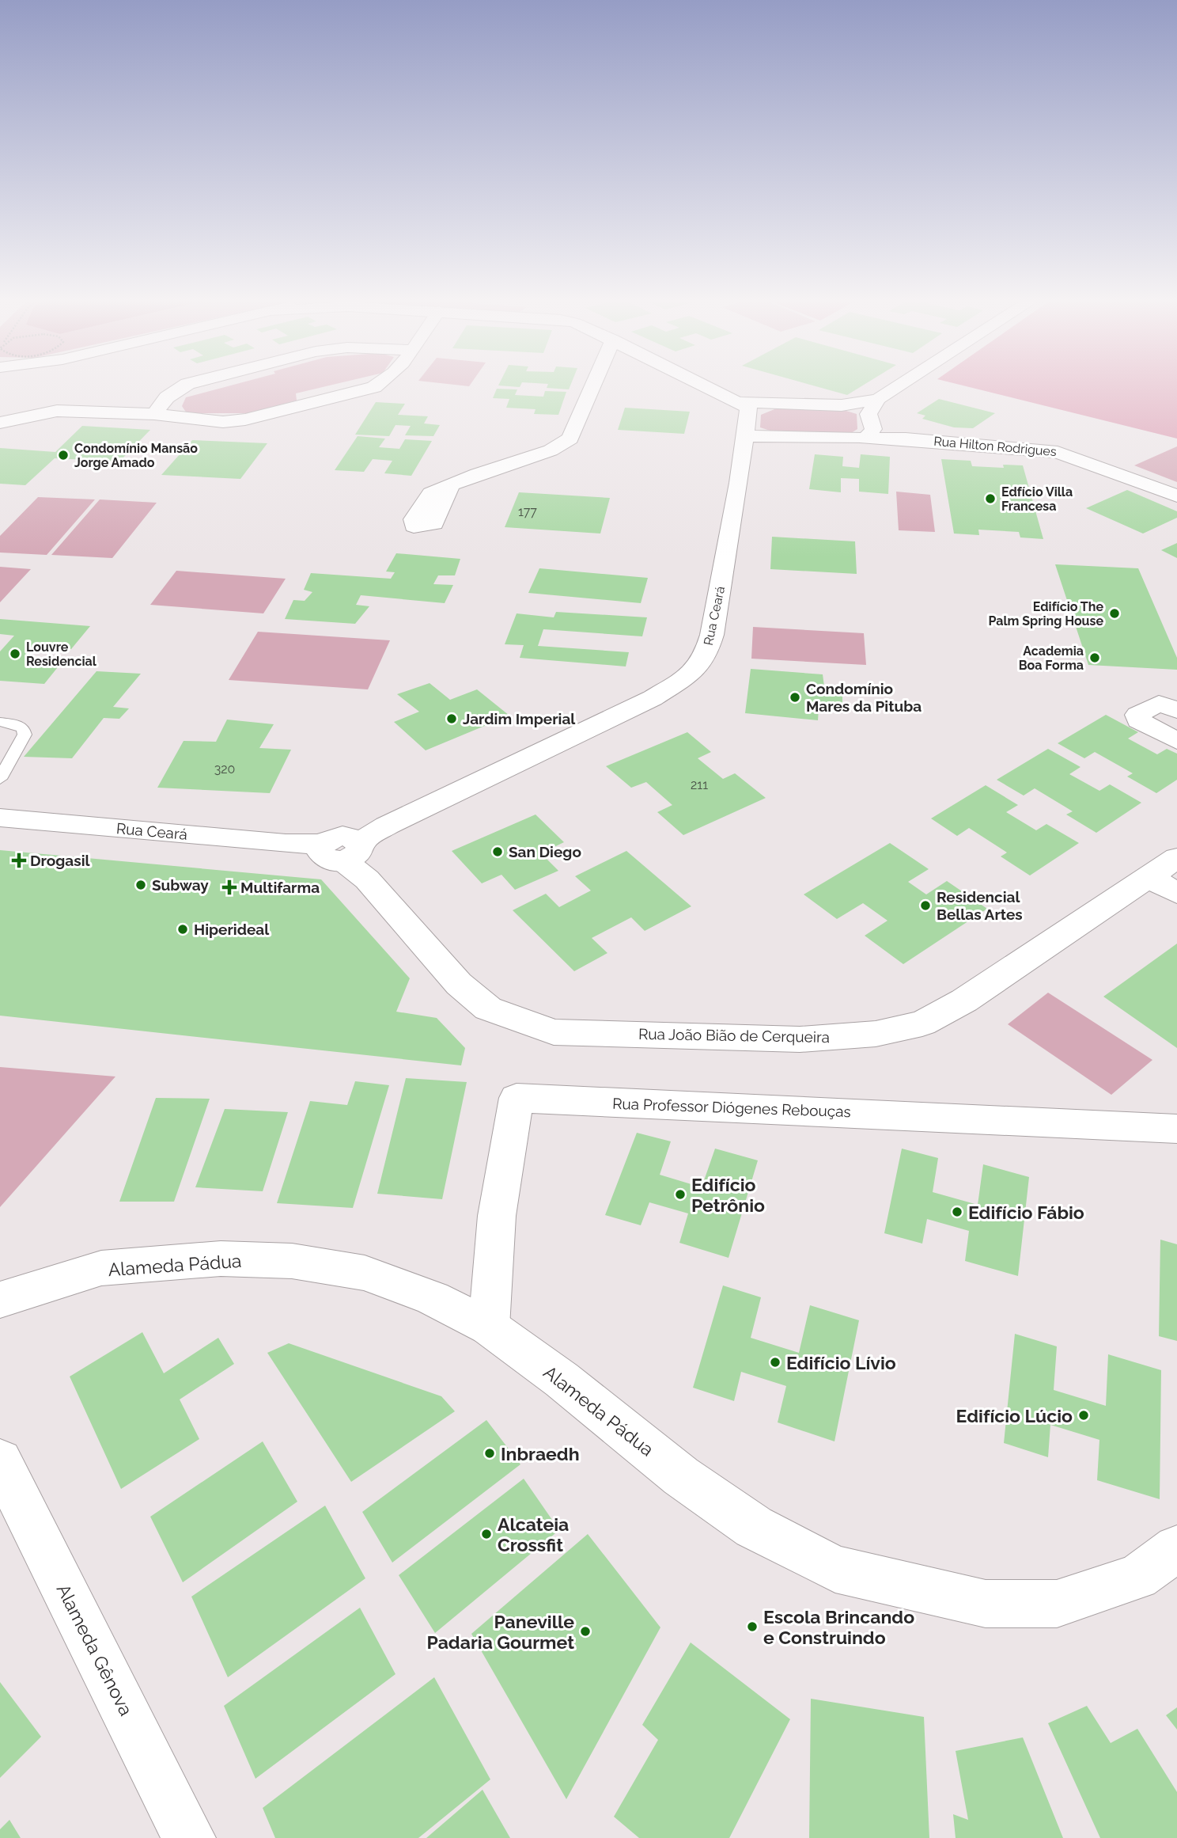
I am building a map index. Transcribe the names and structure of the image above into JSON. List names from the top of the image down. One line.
{"streets":{"street":["Rua Hilton Rodrigues","Rua Ceará","Rua João Bião de Cerqueira","Rua Professor Diógenes Rebouças","Alameda Pádua","Alameda Gênova"]},"crossings":[["Rua Hilton Rodrigues","Rua Ceará"],["Rua Ceará","Rua João Bião de Cerqueira"],["Rua Professor Diógenes Rebouças","Alameda Pádua"]],"places":{"other":["Condomínio Mansão Jorge Amado","Edfício Villa Francesa","Edifício The Palm Spring House","Louvre Residencial","Academia Boa Forma","Condomínio Mares da Pituba","Jardim Imperial","San Diego","Subway","Residencial Bellas Artes","Hiperideal","Edifício Petrônio","Edifício Fábio","Edifício Lívio","Edifício Lúcio","Inbraedh","Alcateia Crossfit","Escola Brincando e Construindo","Paneville Padaria Gourmet"],"health":["Drogasil","Multifarma"]},"house_numbers":["177","320","211"]}
